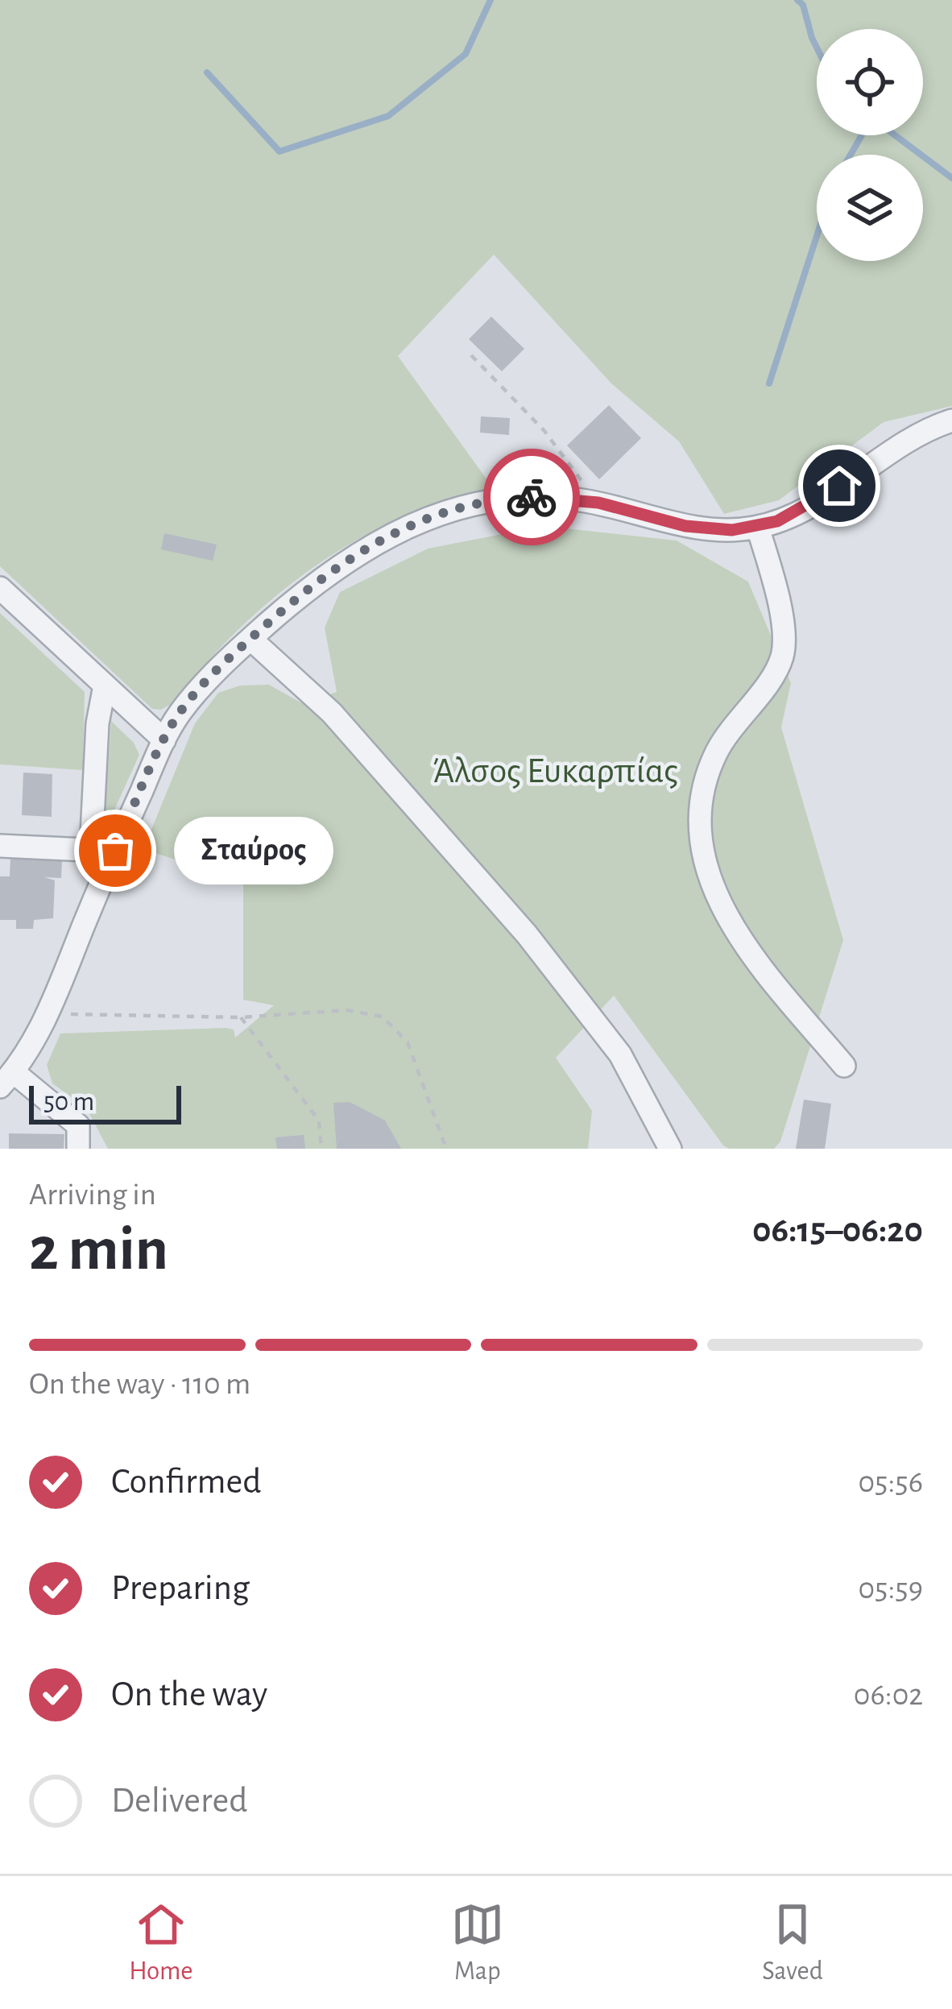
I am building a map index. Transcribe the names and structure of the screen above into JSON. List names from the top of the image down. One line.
{"parks":["Άλσος Ευκαρπίας"],"places":["Σταύρος"],"scale_bar":"50 m","page":{"bubble":"Σταύρος","scale":"50 m","heading":["2 min","Arriving in","06:15–06:20"],"bar":"On the way · 110 m","list":[["Confirmed","05:56"],["Preparing","05:59"],["On the way","06:02"],"Delivered"],"tabs":["Home","Map","Saved"]}}
